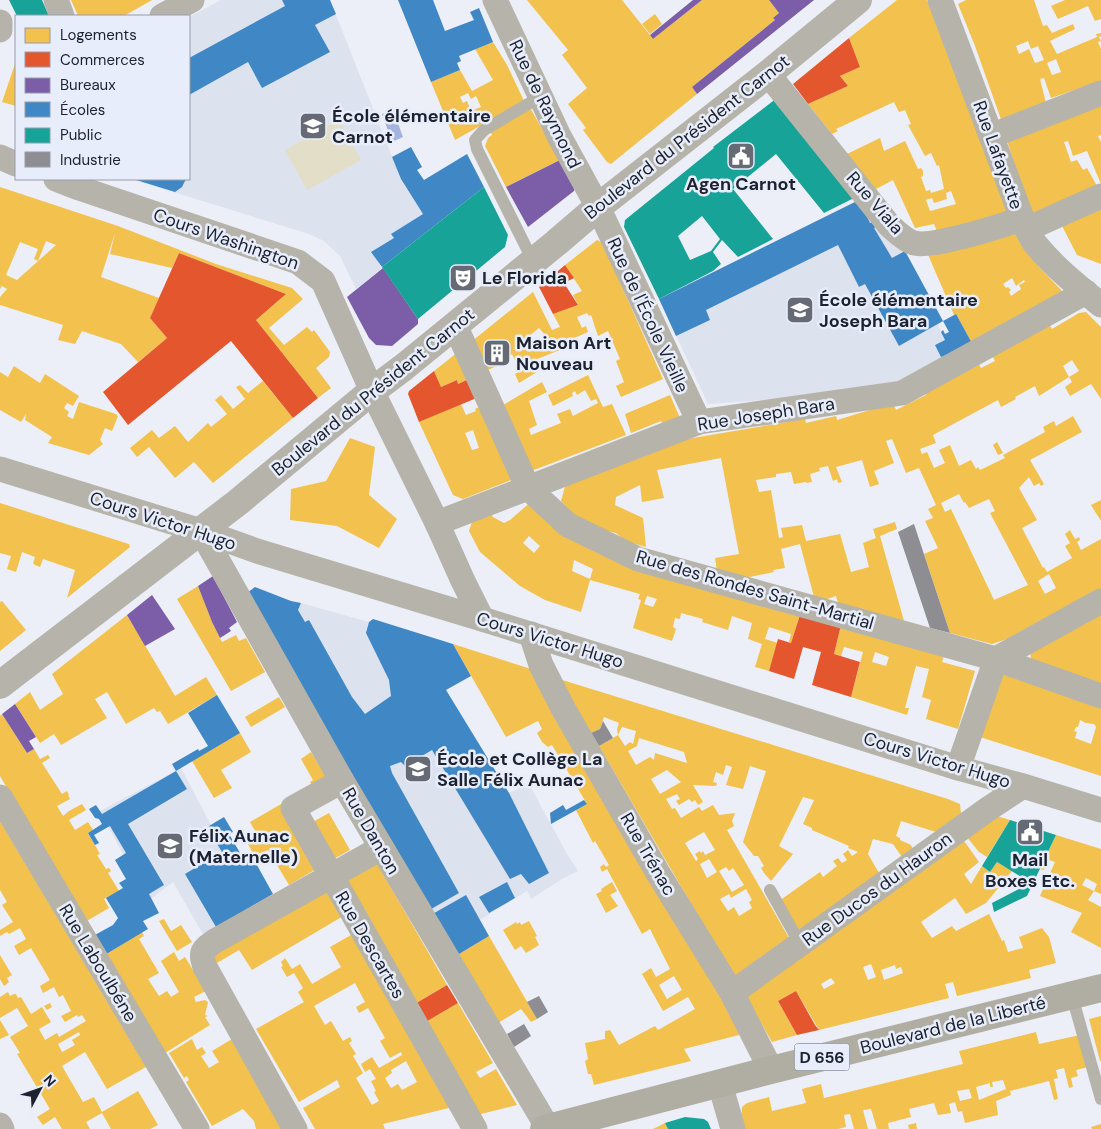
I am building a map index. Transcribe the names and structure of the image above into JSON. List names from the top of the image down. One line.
{"streets":{"main road":["Boulevard de la Liberté","D 656"],"street":["Rue de Raymond","Boulevard du Président Carnot","Rue Lafayette","Rue Viala","Cours Washington","Rue de l'École Vieille","Rue Joseph Bara","Cours Victor Hugo","Rue des Rondes Saint-Martial","Rue Danton","Rue Trénac","Rue Ducos du Hauron","Rue Descartes","Rue Laboulbéne"]},"crossings":[["Rue de Raymond","Boulevard du Président Carnot"],["Rue de Raymond","Rue de l'École Vieille"],["Boulevard du Président Carnot","Rue Viala"],["Boulevard du Président Carnot","Cours Washington"],["Boulevard du Président Carnot","Rue de l'École Vieille"],["Boulevard du Président Carnot","Cours Victor Hugo"],["Boulevard du Président Carnot","Rue des Rondes Saint-Martial"],["Boulevard du Président Carnot","Rue Danton"],["Rue Lafayette","Rue Viala"],["Rue Lafayette","Rue Joseph Bara"],["Cours Washington","Rue Joseph Bara"],["Cours Washington","Cours Victor Hugo"],["Rue de l'École Vieille","Rue Joseph Bara"],["Rue Joseph Bara","Rue des Rondes Saint-Martial"],["Cours Victor Hugo","Rue Danton"],["Cours Victor Hugo","Rue Trénac"],["Cours Victor Hugo","Rue Ducos du Hauron"],["Rue Danton","Rue Descartes"],["Rue Danton","Boulevard de la Liberté"],["Rue Trénac","Rue Ducos du Hauron"],["Rue Trénac","Boulevard de la Liberté"]],"places":{"school or university":["École élémentaire Carnot","École élémentaire Joseph Bara","École et Collège La Salle Félix Aunac","Félix Aunac (Maternelle)"],"public building":["Agen Carnot","Mail Boxes Etc."],"theatre":["Le Florida"],"building":["Maison Art Nouveau"]},"legend":["Logements","Commerces","Bureaux","Écoles","Public","Industrie"],"north":"top right"}
